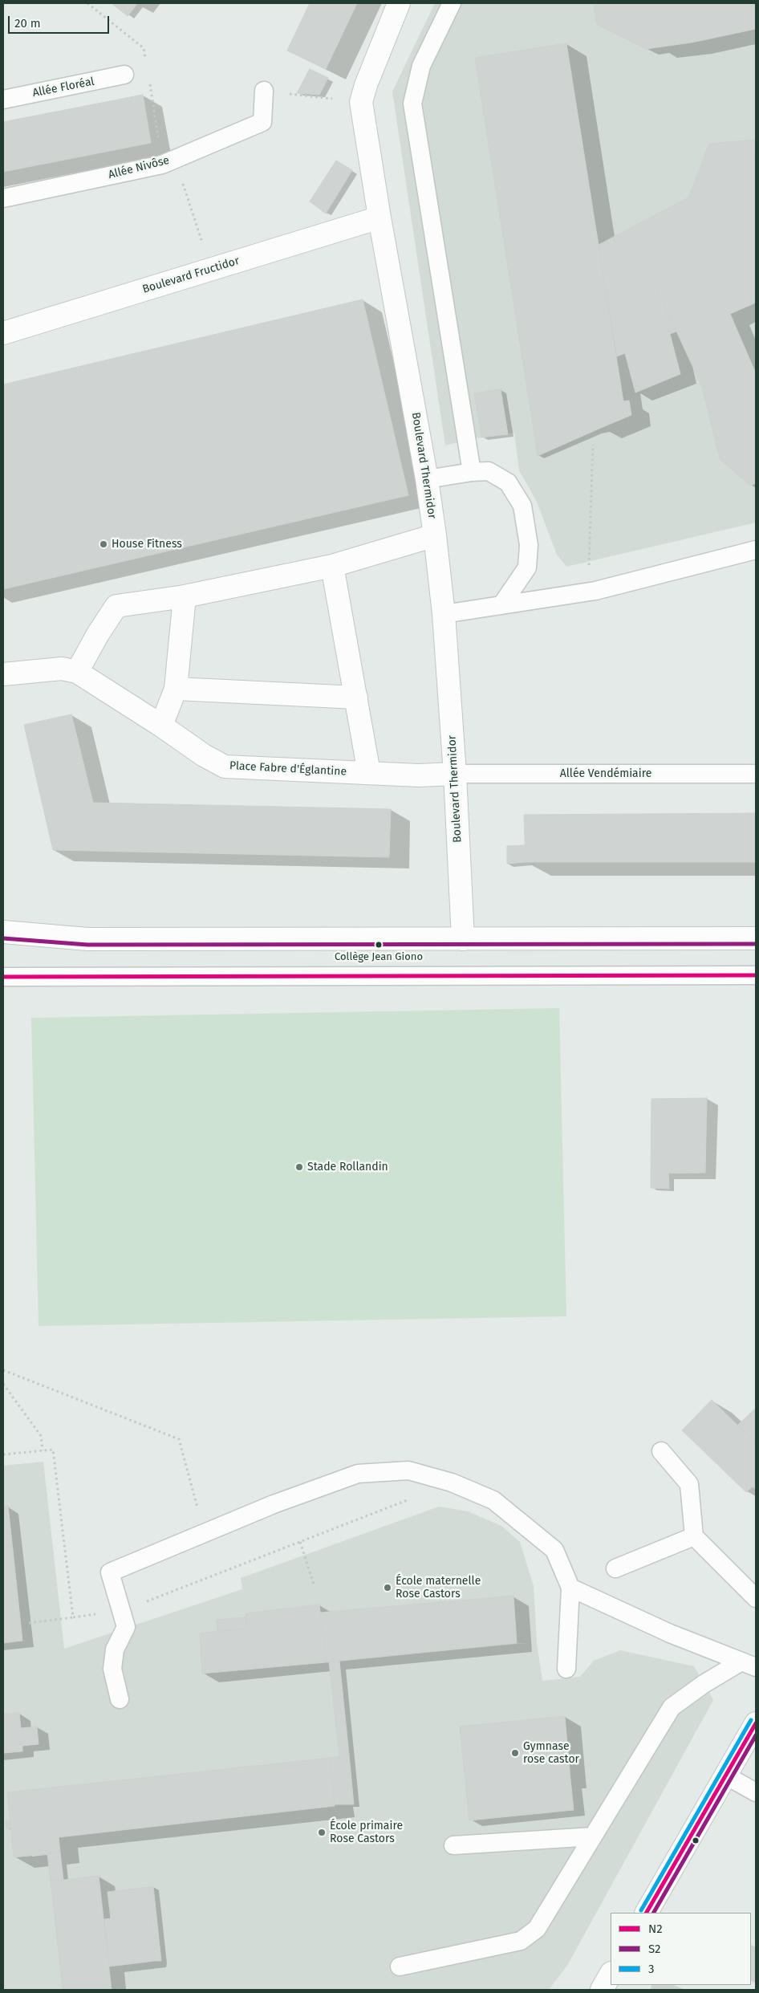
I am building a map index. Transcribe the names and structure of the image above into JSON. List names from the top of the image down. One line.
{"streets":{"street":["Boulevard Fructidor","Boulevard Thermidor","Place Fabre d'Églantine"],"lane":["Allée Floréal","Allée Nivôse","Allée Vendémiaire"]},"crossings":[["Boulevard Fructidor","Boulevard Thermidor"],["Boulevard Thermidor","Place Fabre d'Églantine"],["Boulevard Thermidor","Allée Vendémiaire"],["Place Fabre d'Églantine","Allée Vendémiaire"]],"places":["House Fitness","Collège Jean Giono","Stade Rollandin","École maternelle Rose Castors","Gymnase rose castor","École primaire Rose Castors"],"lines":["transit line S2","transit line N2","transit line 3"],"legend":["N2","S2","3"],"scale_bar":"20 m"}
